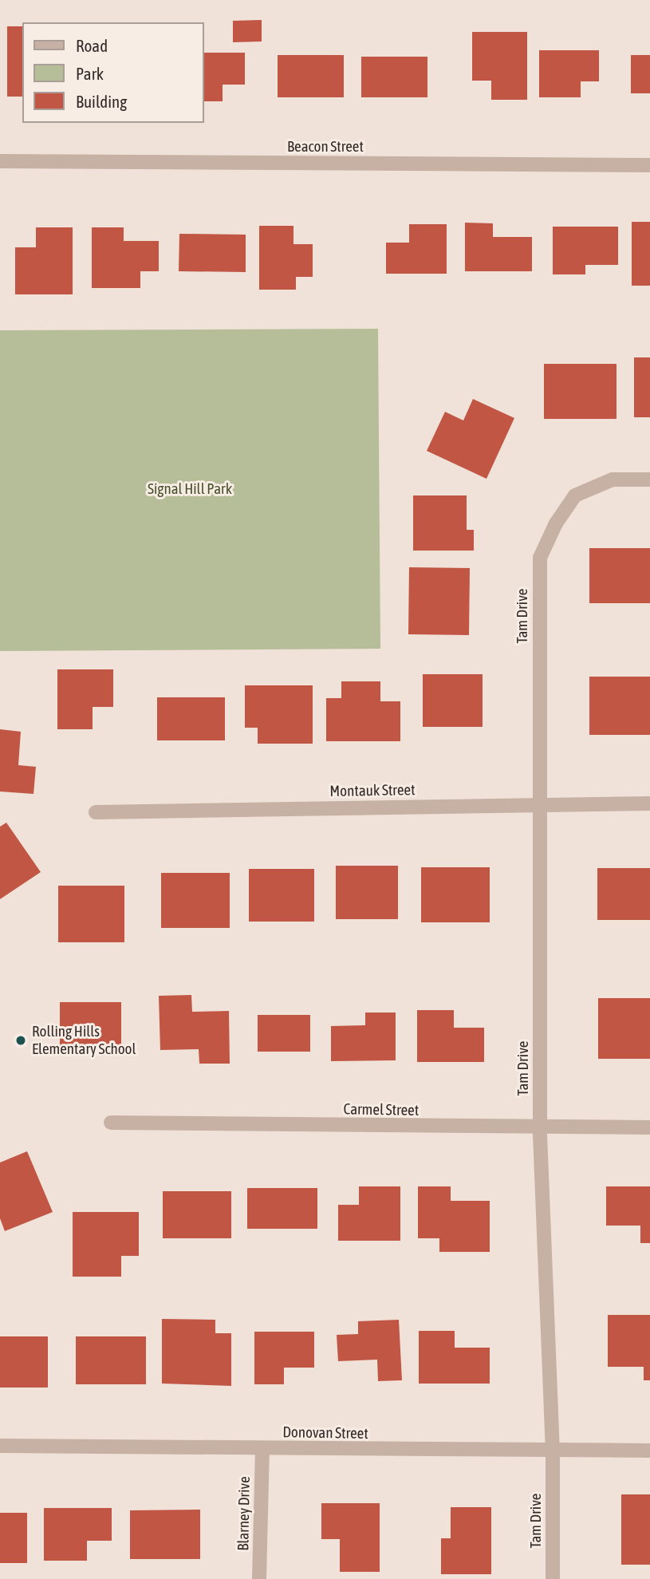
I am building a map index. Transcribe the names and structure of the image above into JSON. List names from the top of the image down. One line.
{"streets":{"street":["Beacon Street","Tam Drive","Montauk Street","Carmel Street","Donovan Street","Blarney Drive"]},"crossings":[["Tam Drive","Montauk Street"],["Tam Drive","Carmel Street"],["Tam Drive","Donovan Street"],["Donovan Street","Blarney Drive"]],"parks":["Signal Hill Park"],"places":["Rolling Hills Elementary School"],"legend":["Road","Park","Building"]}
